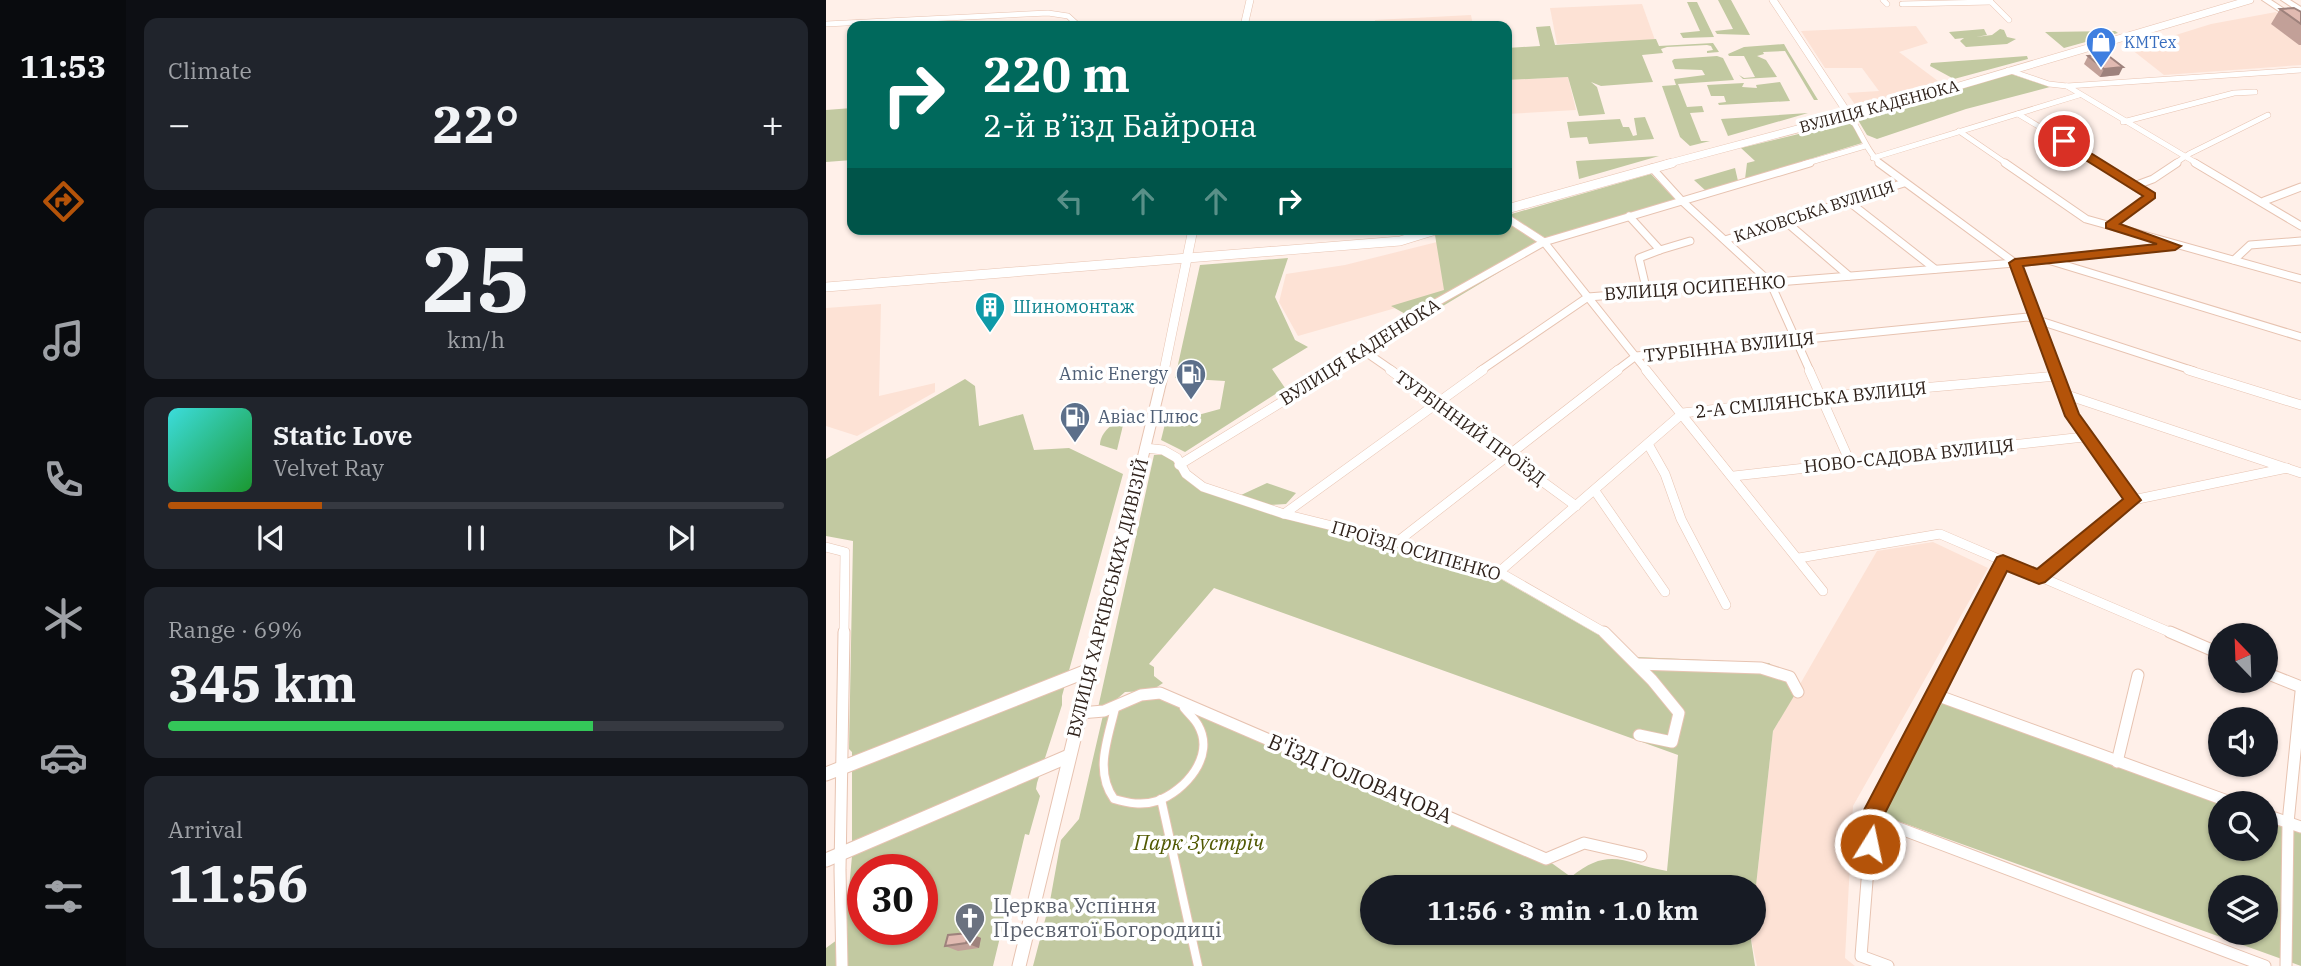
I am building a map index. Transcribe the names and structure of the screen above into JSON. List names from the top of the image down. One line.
{"streets":{"street":["ВУЛИЦЯ КАДЕНЮКА","КАХОВСЬКА ВУЛИЦЯ","ВУЛИЦЯ ОСИПЕНКО","ТУРБІННА ВУЛИЦЯ","2-А СМІЛЯНСЬКА ВУЛИЦЯ","ТУРБІННИЙ ПРОЇЗД","НОВО-САДОВА ВУЛИЦЯ","ПРОЇЗД ОСИПЕНКО","ВУЛИЦЯ ХАРКІВСЬКИХ ДИВІЗІЙ","В'ЇЗД ГОЛОВАЧОВА"]},"crossings":[["ВУЛИЦЯ КАДЕНЮКА","ТУРБІННИЙ ПРОЇЗД"],["ВУЛИЦЯ КАДЕНЮКА","ПРОЇЗД ОСИПЕНКО"],["ВУЛИЦЯ ОСИПЕНКО","ТУРБІННИЙ ПРОЇЗД"],["ВУЛИЦЯ ОСИПЕНКО","ПРОЇЗД ОСИПЕНКО"],["ТУРБІННА ВУЛИЦЯ","ТУРБІННИЙ ПРОЇЗД"],["ТУРБІННА ВУЛИЦЯ","ПРОЇЗД ОСИПЕНКО"],["2-А СМІЛЯНСЬКА ВУЛИЦЯ","ТУРБІННИЙ ПРОЇЗД"],["2-А СМІЛЯНСЬКА ВУЛИЦЯ","ПРОЇЗД ОСИПЕНКО"],["ПРОЇЗД ОСИПЕНКО","ВУЛИЦЯ ХАРКІВСЬКИХ ДИВІЗІЙ"],["ВУЛИЦЯ ХАРКІВСЬКИХ ДИВІЗІЙ","В'ЇЗД ГОЛОВАЧОВА"]],"parks":["Парк Зустріч"],"places":{"shop":["KMTex"],"building":["Шиномонтаж"],"fuel station":["Amic Energy","Авіас Плюс"],"church":["Церква Успіння Пресвятої Богородиці"]},"north":"top left","page":{"tabs":"11:53","tile":["Climate",["25","km/h"],["Range · 69%","345 km"],["Arrival","11:56"]],"turn":["220 m","2-й в’їзд Байрона"],"heat":["−","22°","+"],"song":["Static Love","Velvet Ray"],"limit":"30","trip":"11:56 · 3 min · 1.0 km"}}
